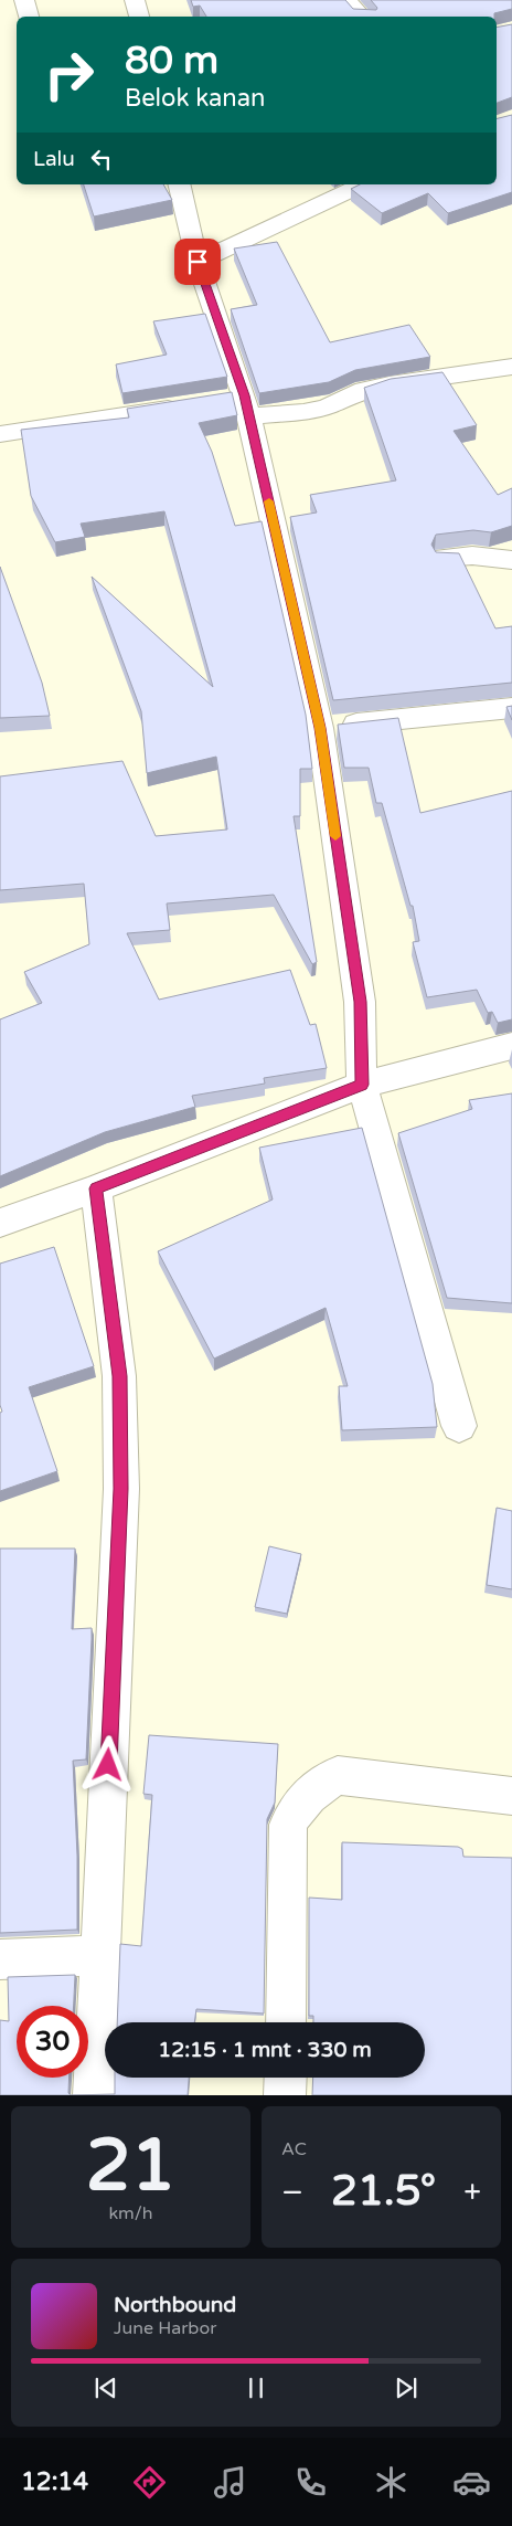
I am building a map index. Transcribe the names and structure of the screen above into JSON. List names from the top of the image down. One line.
{"page":{"turn":["80 m","Belok kanan"],"then":"Lalu","limit":"30","trip":"12:15 · 1 mnt · 330 m","tile":[["21","km/h"],"AC"],"heat":["−","21.5°","+"],"song":["Northbound","June Harbor"],"tabs":"12:14"}}
